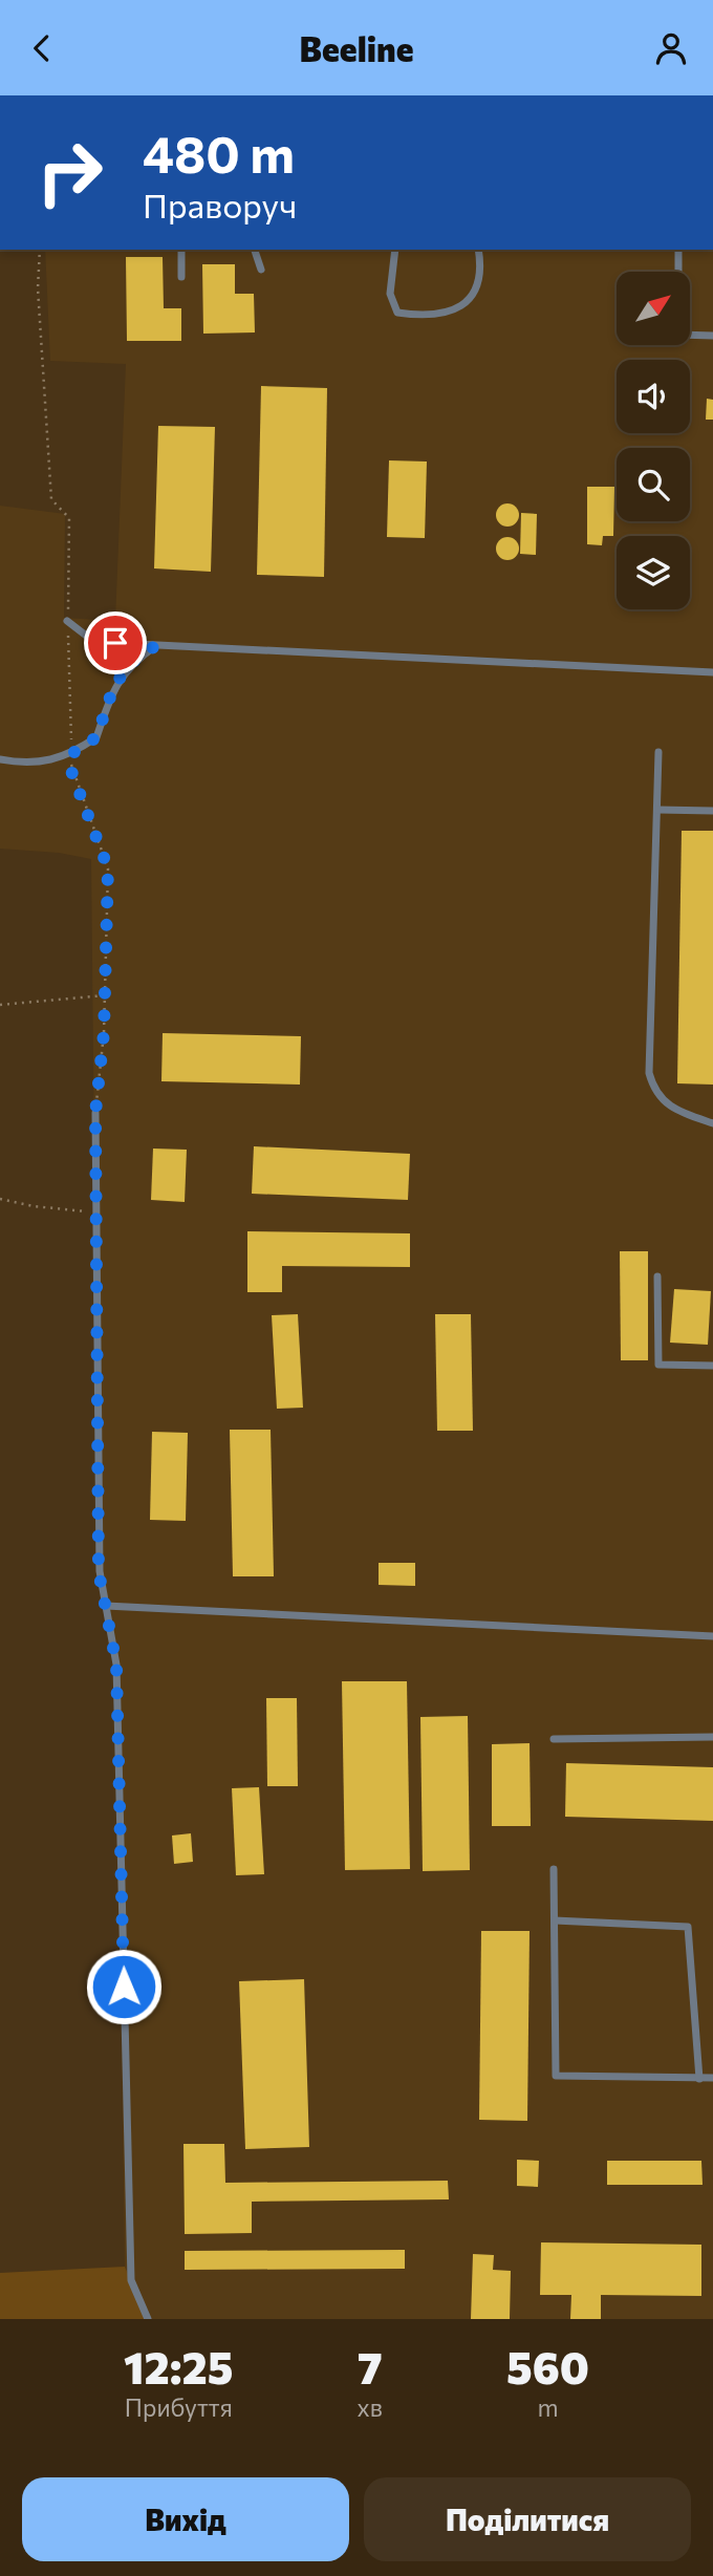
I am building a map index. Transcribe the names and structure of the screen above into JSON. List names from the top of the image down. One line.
{"north":"top right","page":{"header":"Beeline","turn":["480 m","Праворуч"],"eta":["12:25","Прибуття","7","хв","560","m"],"buttons":["Вихід","Поділитися"]}}
